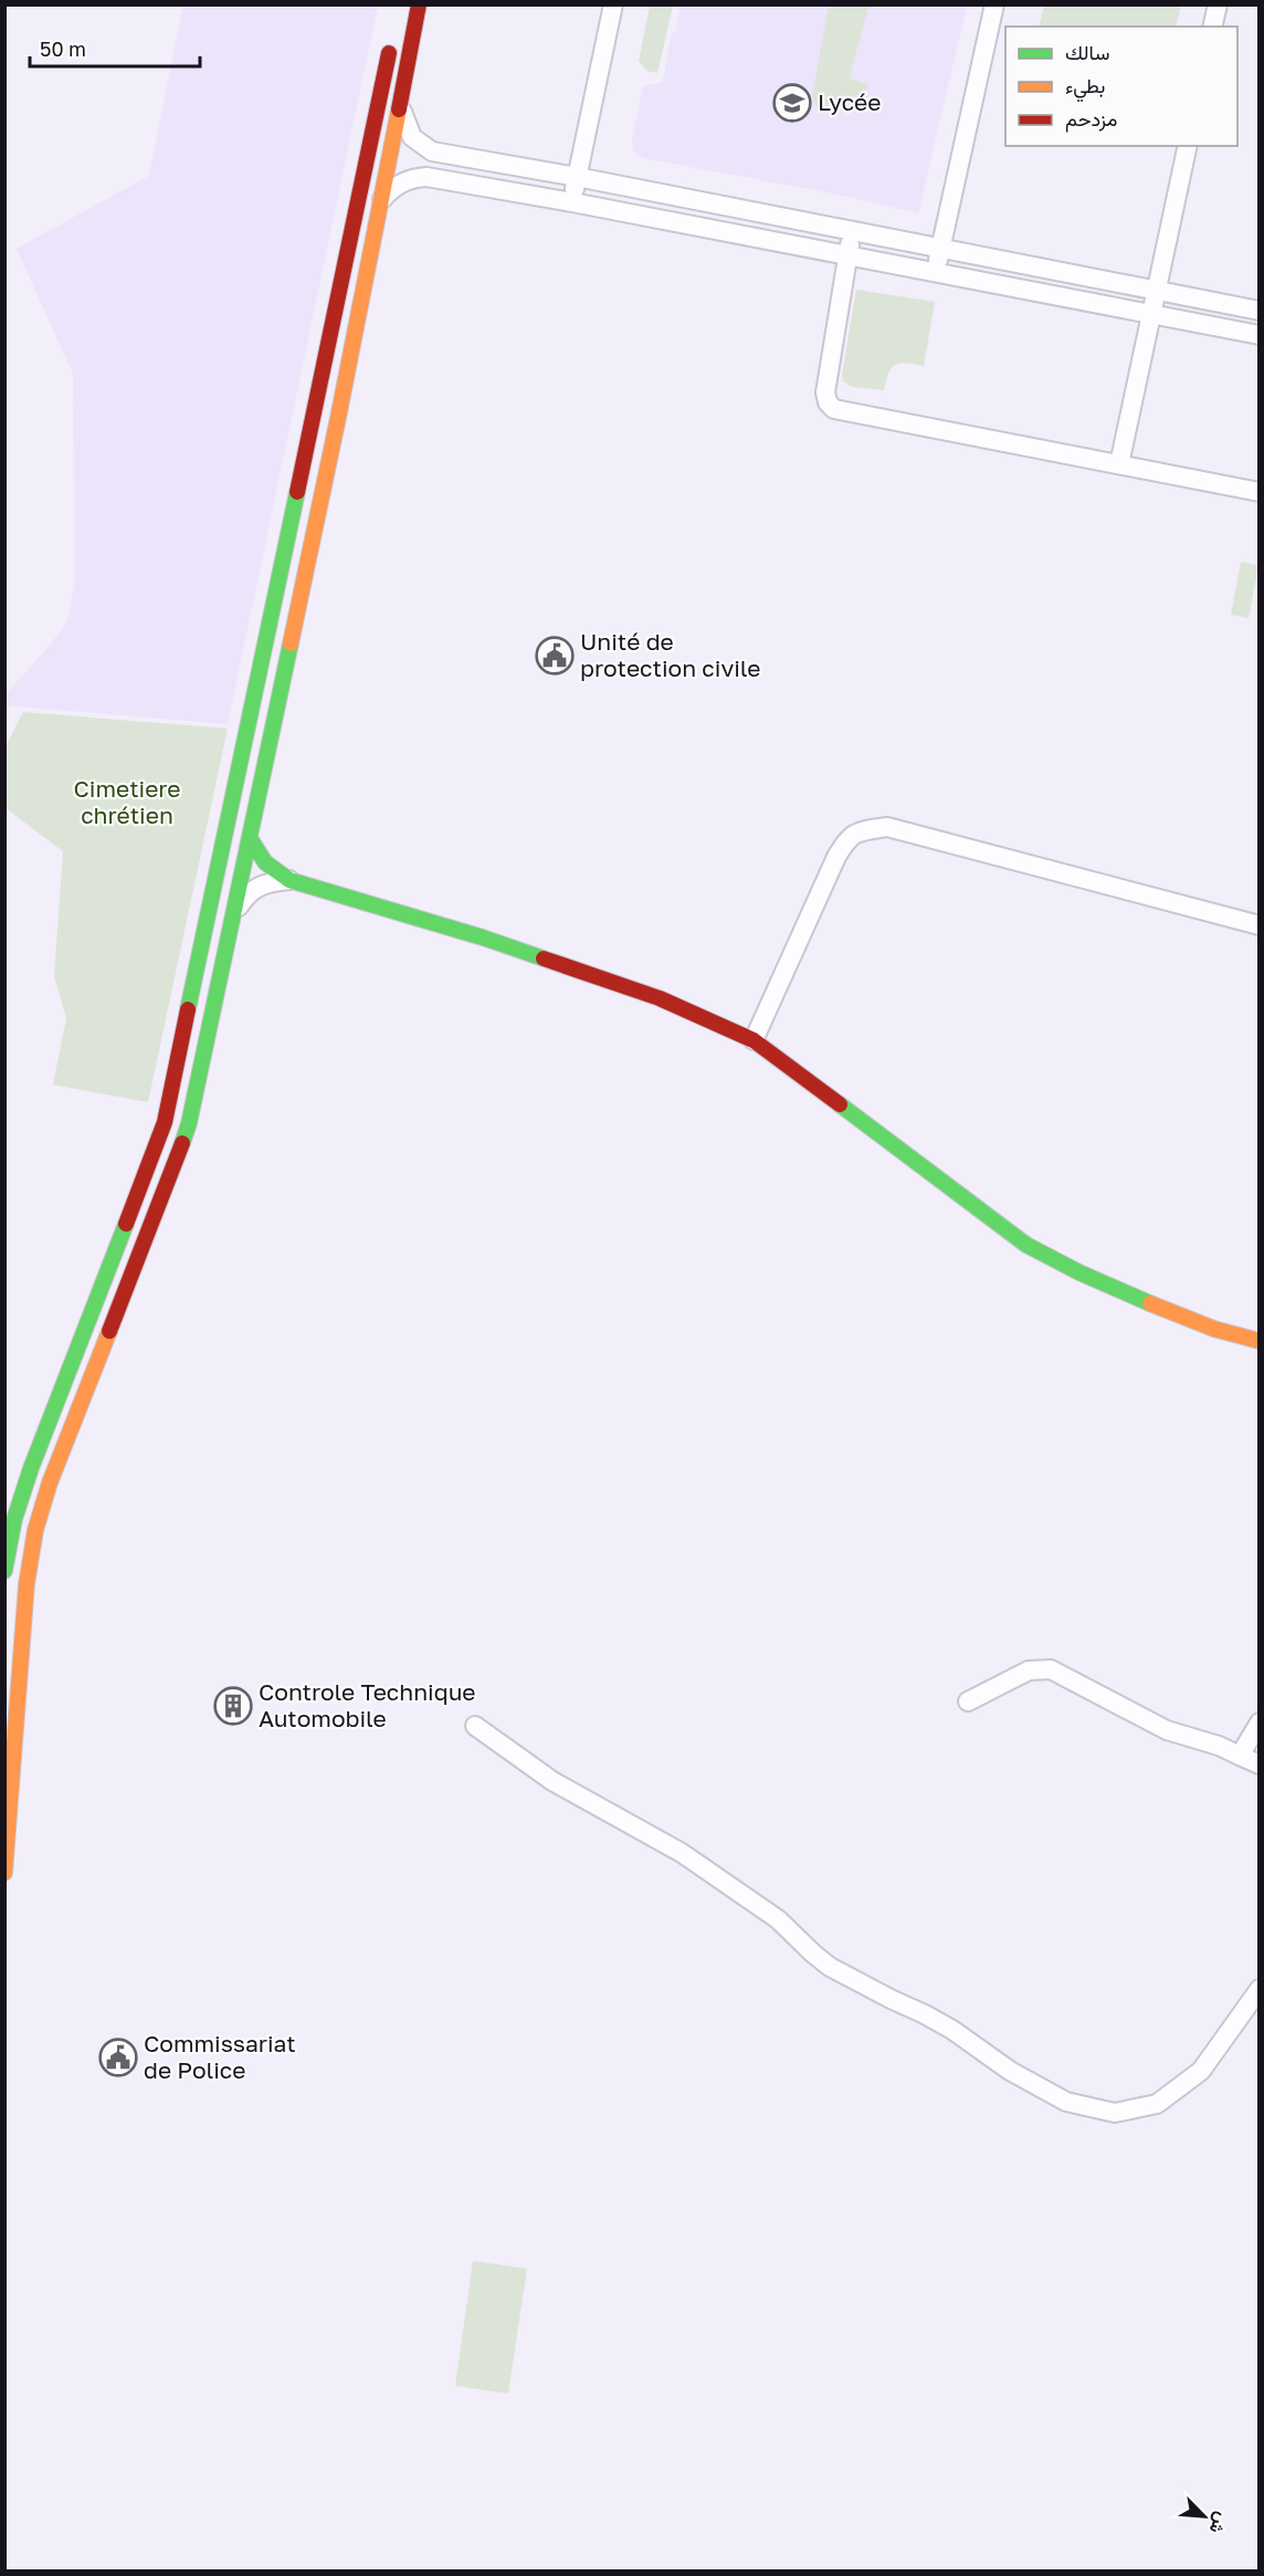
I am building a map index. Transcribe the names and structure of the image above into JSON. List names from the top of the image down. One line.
{"parks":["Cimetiere chrétien"],"places":{"school or university":["Lycée"],"public building":["Unité de protection civile","Commissariat de Police"],"building":["Controle Technique Automobile"]},"legend":["سالك","بطيء","مزدحم"],"scale_bar":"50 m","north":"bottom right"}
